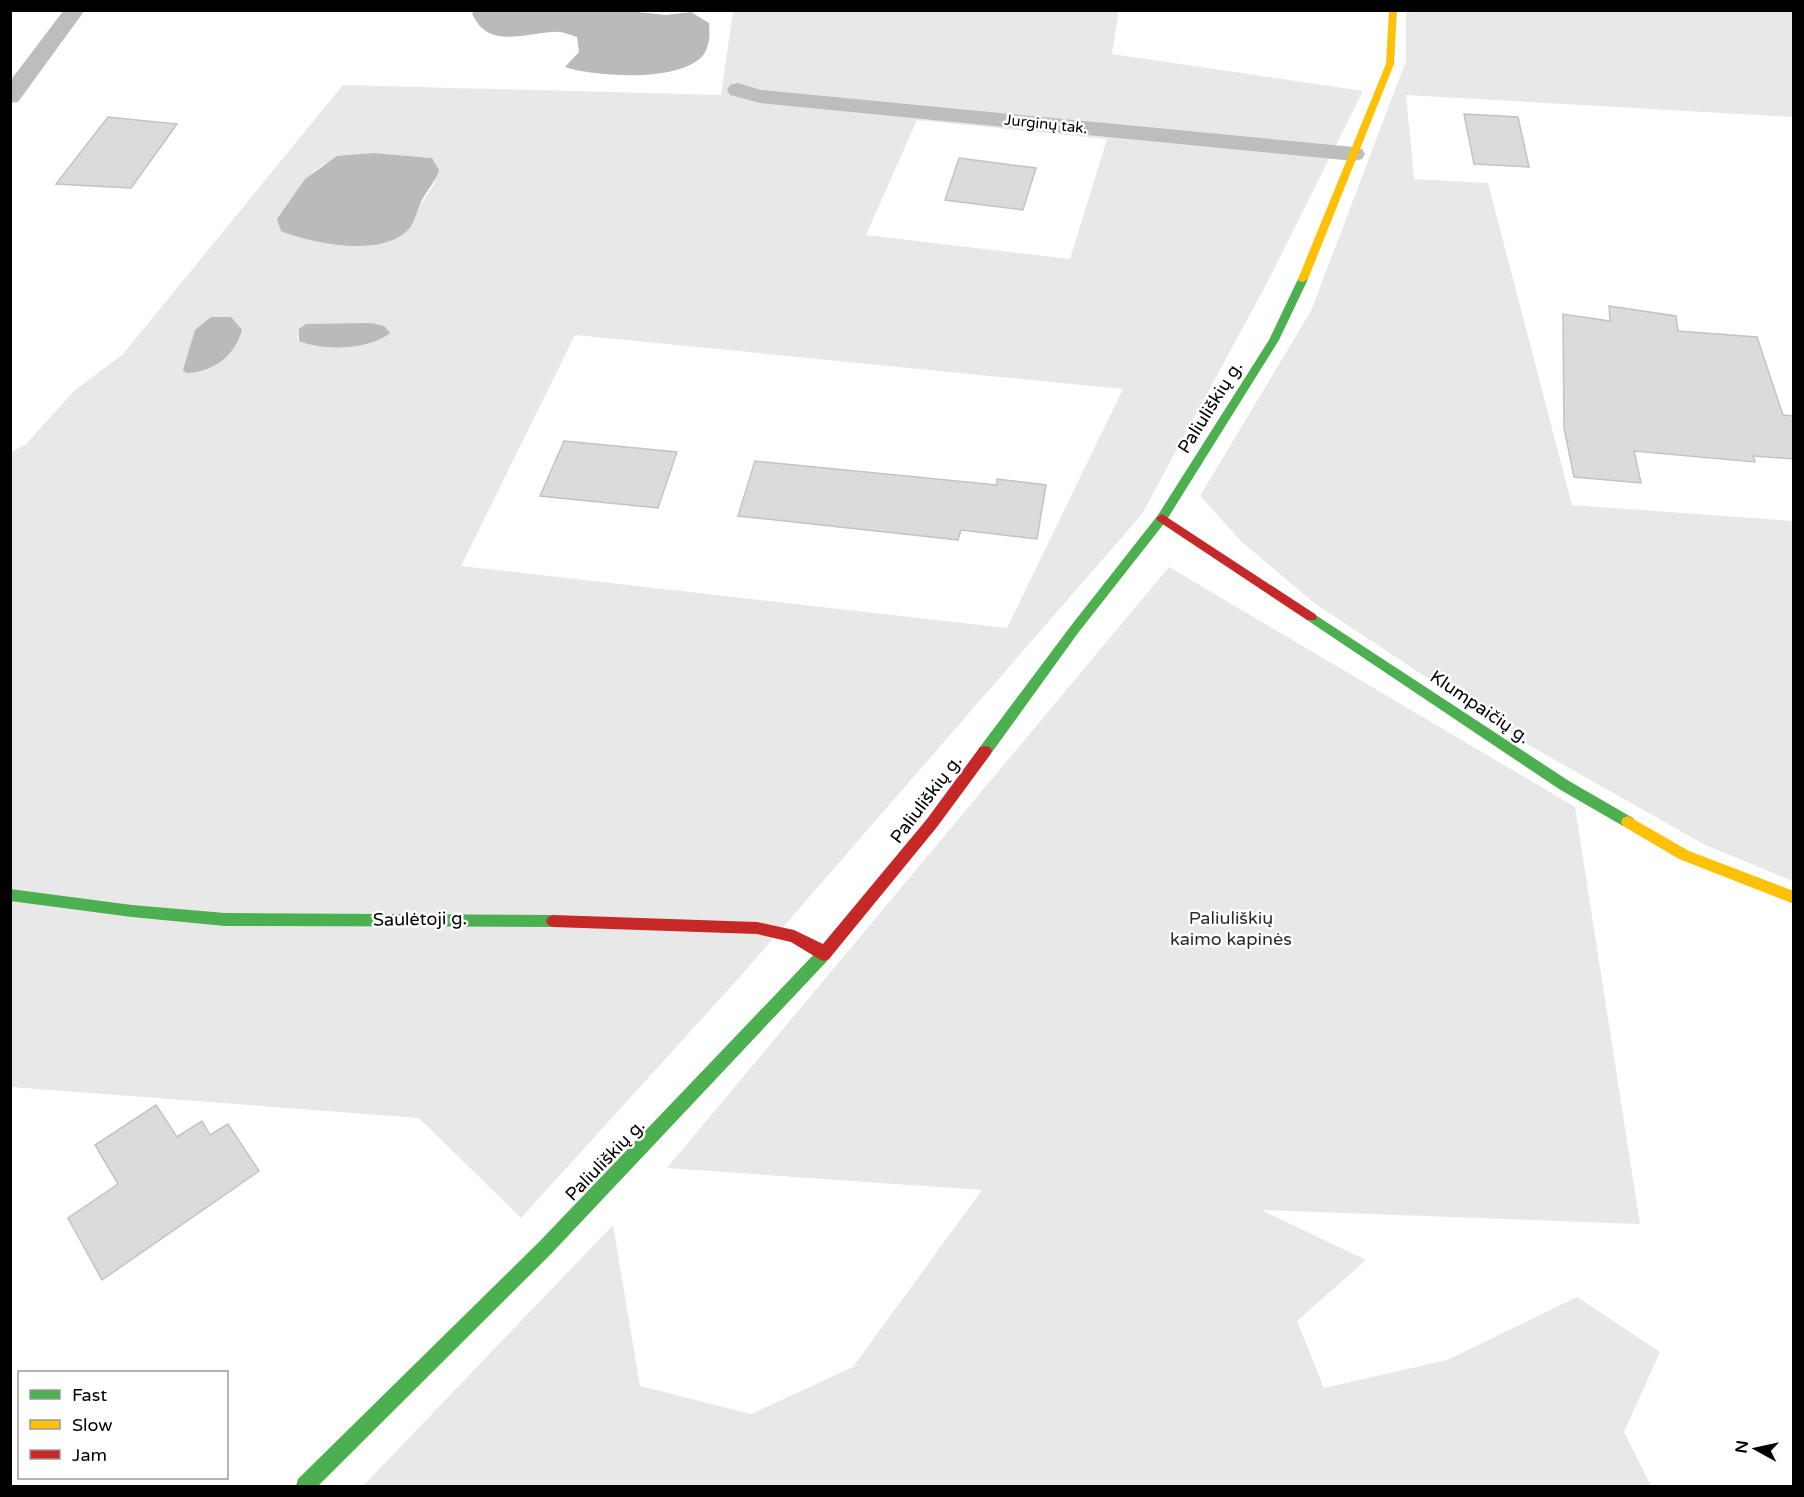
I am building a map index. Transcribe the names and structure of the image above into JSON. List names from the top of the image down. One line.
{"streets":{"street":["Jurginų tak.","Paliuliškių g.","Klumpaičių g.","Saulėtoji g."]},"crossings":[["Jurginų tak.","Paliuliškių g."],["Paliuliškių g.","Klumpaičių g."],["Paliuliškių g.","Saulėtoji g."]],"parks":["Paliuliškių kaimo kapinės"],"legend":["Fast","Slow","Jam"],"north":"left"}
